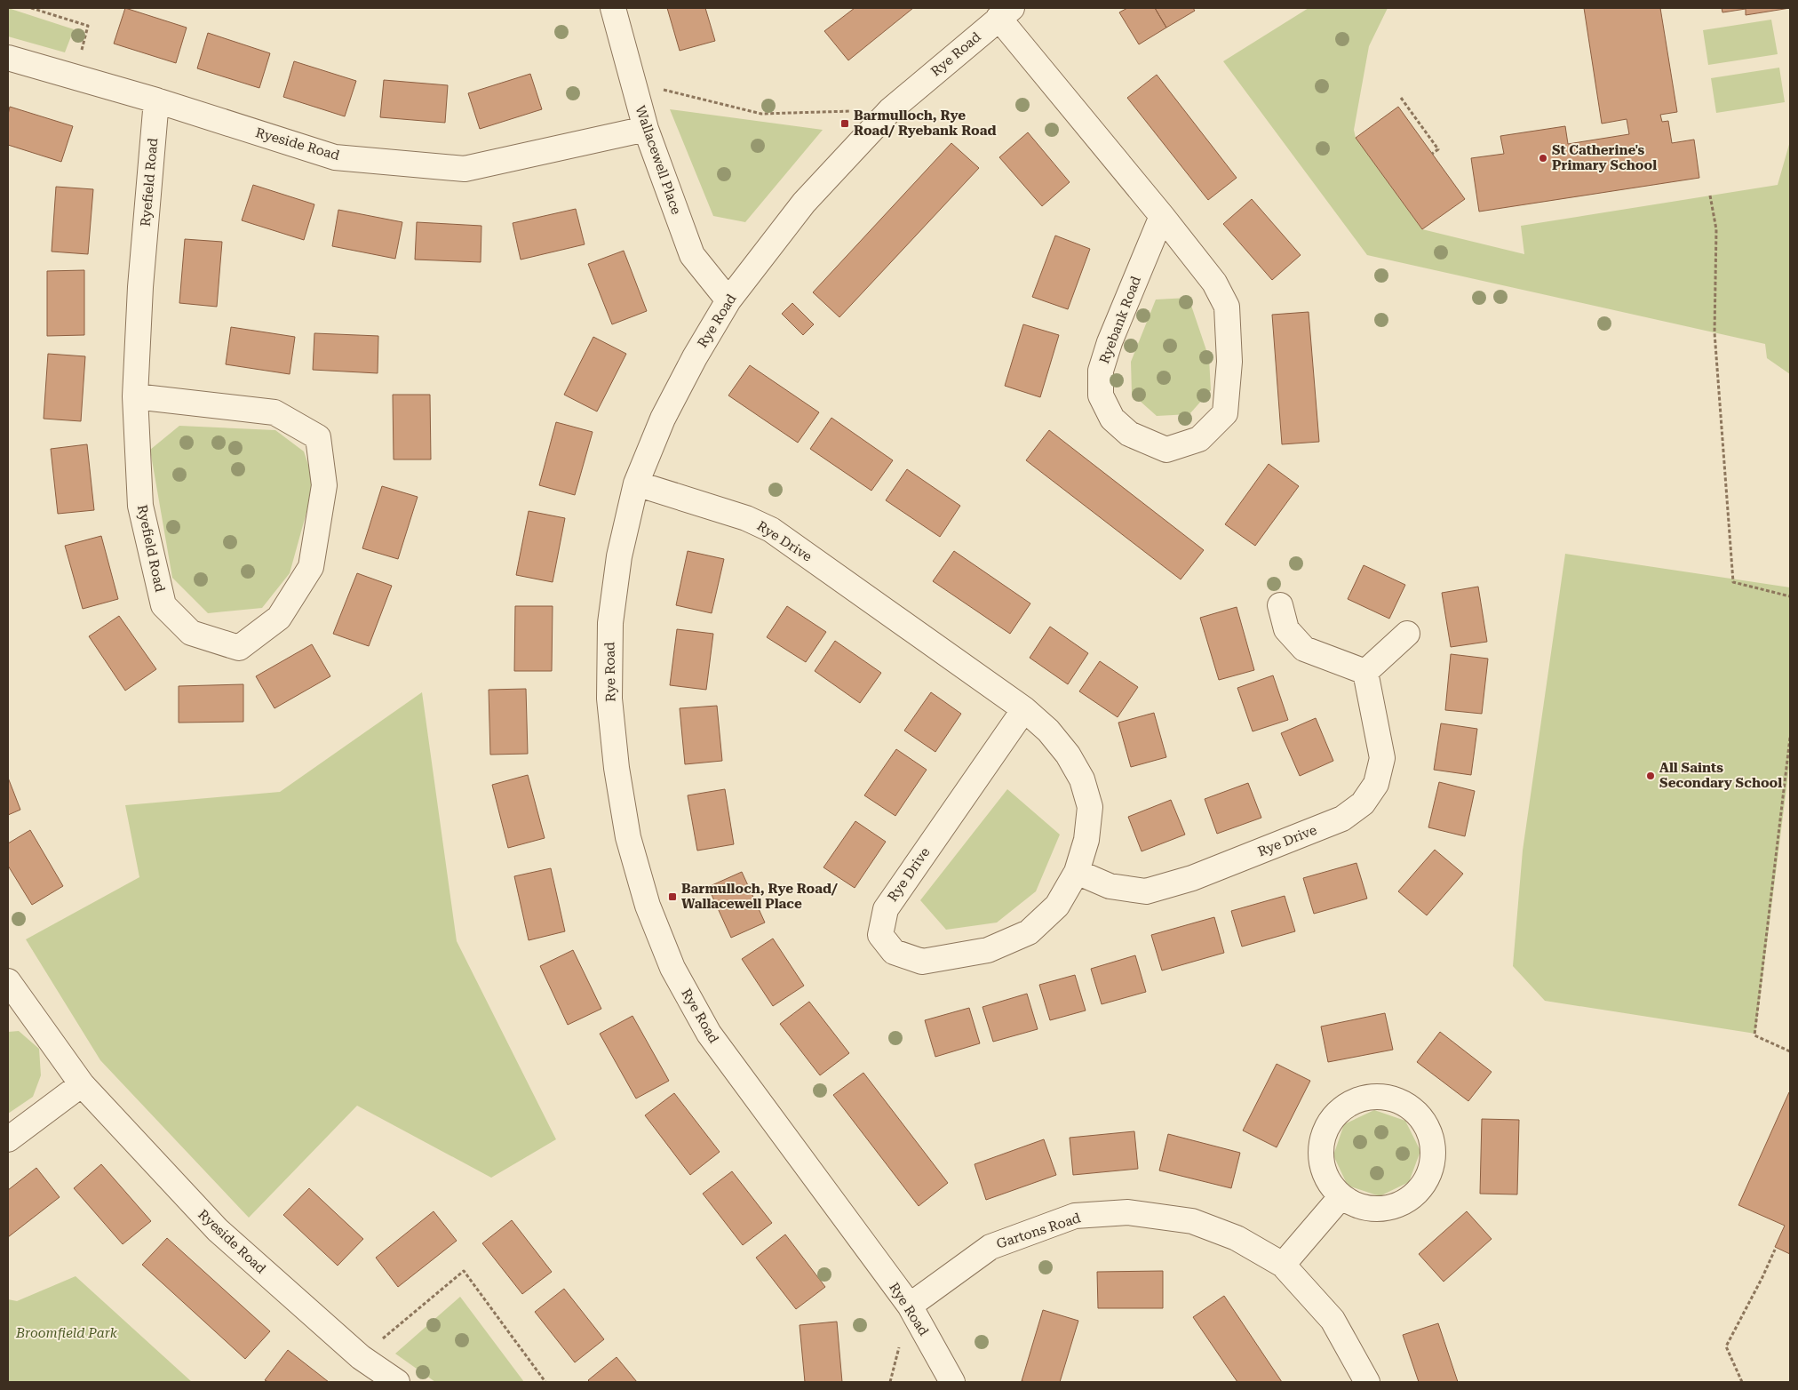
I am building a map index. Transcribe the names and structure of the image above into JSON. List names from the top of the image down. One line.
{"streets":{"street":["Rye Road","Ryeside Road","Wallacewell Place","Ryefield Road","Ryebank Road","Rye Drive","Gartons Road"]},"crossings":[["Rye Road","Wallacewell Place"],["Rye Road","Ryebank Road"],["Rye Road","Rye Drive"],["Rye Road","Gartons Road"],["Ryeside Road","Wallacewell Place"],["Ryeside Road","Ryefield Road"]],"parks":["Broomfield Park"],"places":{"transit":["Barmulloch, Rye Road/ Ryebank Road","Barmulloch, Rye Road/ Wallacewell Place"],"other":["St Catherine's Primary School","All Saints Secondary School"]}}
